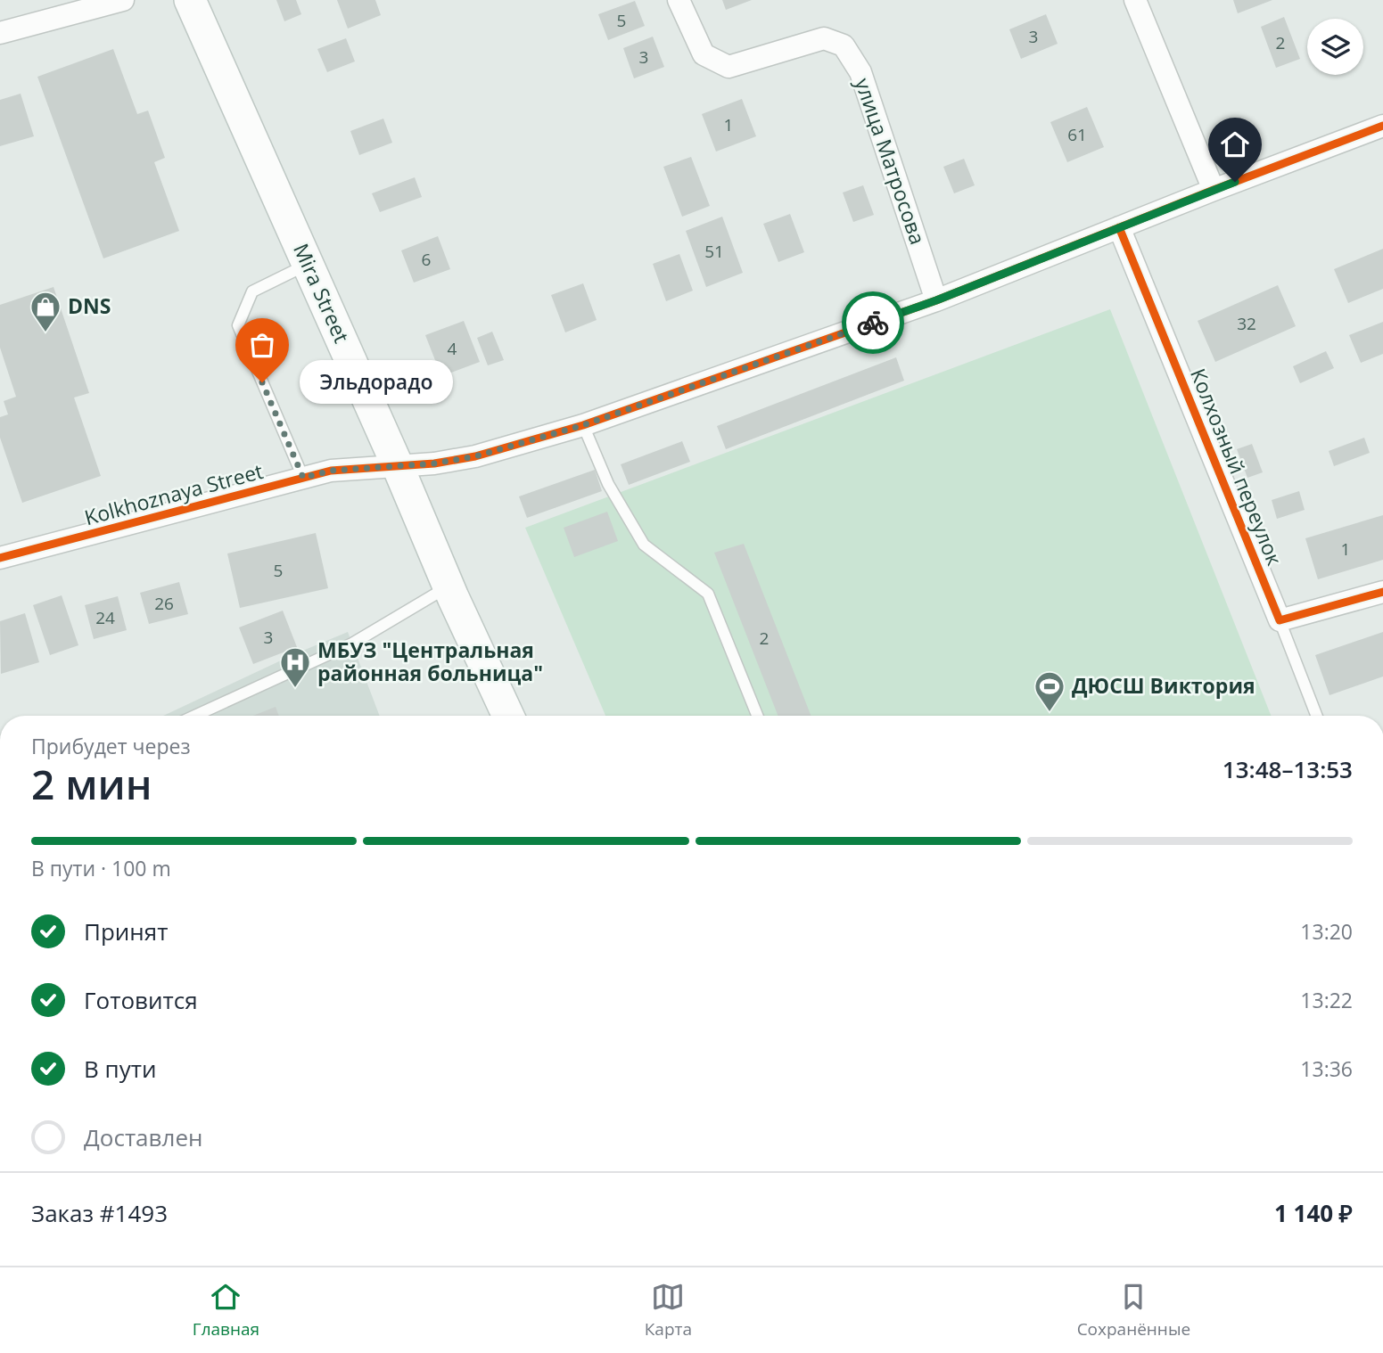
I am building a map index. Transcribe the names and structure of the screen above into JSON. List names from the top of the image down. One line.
{"streets":{"main road":["Mira Street"],"street":["улица Матросова","Колхозный переулок","Kolkhoznaya Street"]},"crossings":[["улица Матросова","Kolkhoznaya Street"],["Mira Street","Kolkhoznaya Street"],["Колхозный переулок","Kolkhoznaya Street"]],"places":{"shop":["DNS"],"other":["Эльдорадо"],"hospital":["МБУЗ \"Центральная районная больница\""],"sports":["ДЮСШ Виктория"]},"house_numbers":["5","3","2","3","1","61","51","6","32","4","1","5","26","24","3","2"],"page":{"bubble":"Эльдорадо","heading":["2 мин","Прибудет через","13:48–13:53"],"panel":["Заказ #1493","1 140 ₽"],"bar":"В пути · 100 m","list":[["Принят","13:20"],["Готовится","13:22"],["В пути","13:36"],"Доставлен"],"tabs":["Главная","Карта","Сохранённые"]}}
